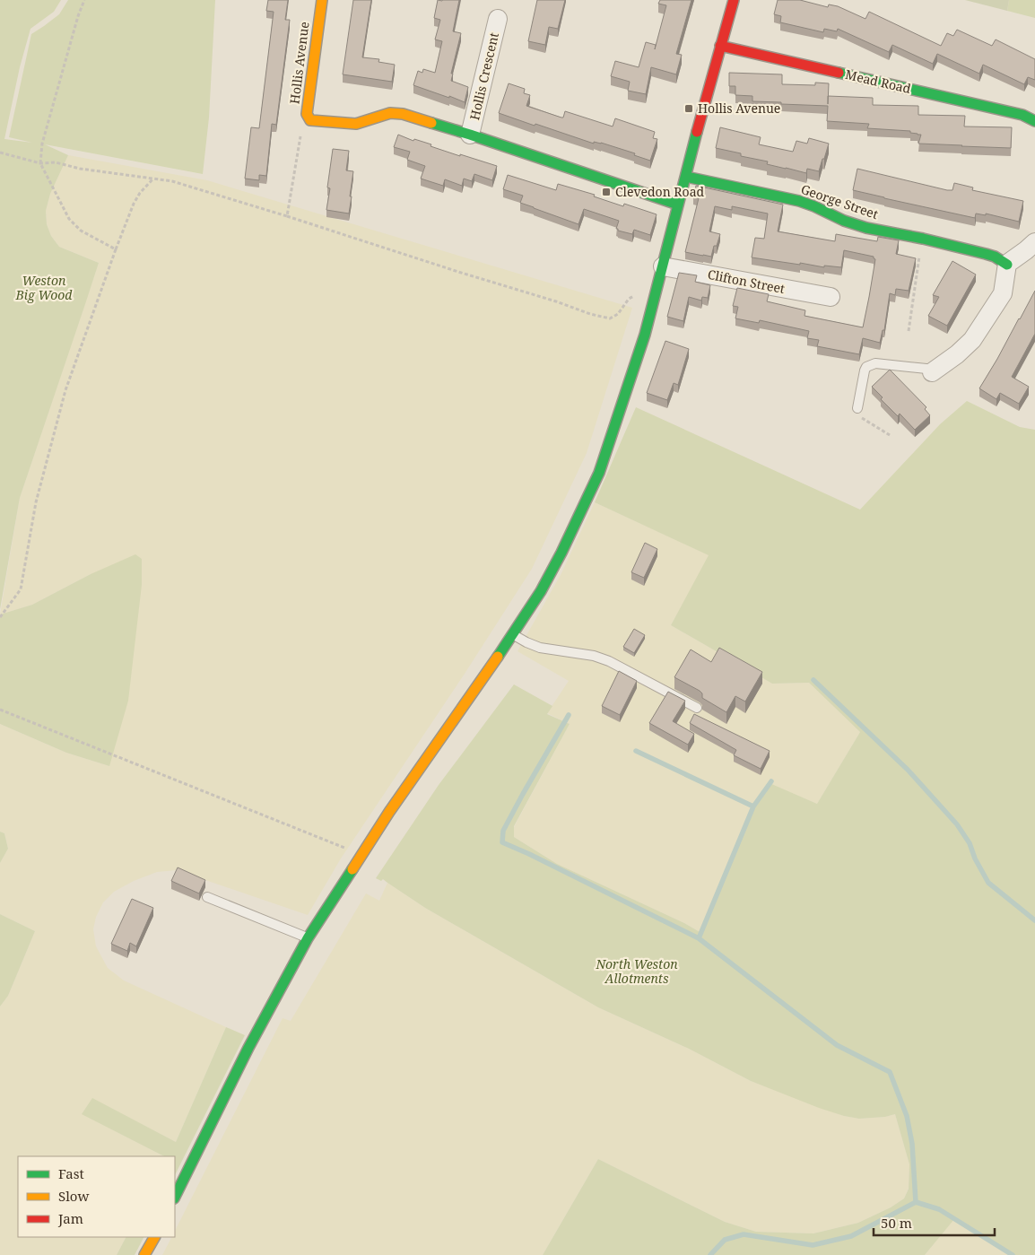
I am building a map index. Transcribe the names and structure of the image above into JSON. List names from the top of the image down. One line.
{"streets":{"main road":["Hollis Avenue","Mead Road","George Street"],"street":["Hollis Crescent","Clifton Street"]},"crossings":[["Hollis Avenue","Hollis Crescent"]],"parks":["Weston Big Wood","North Weston Allotments"],"places":{"transit":["Hollis Avenue","Clevedon Road"]},"legend":["Fast","Slow","Jam"],"scale_bar":"50 m"}
